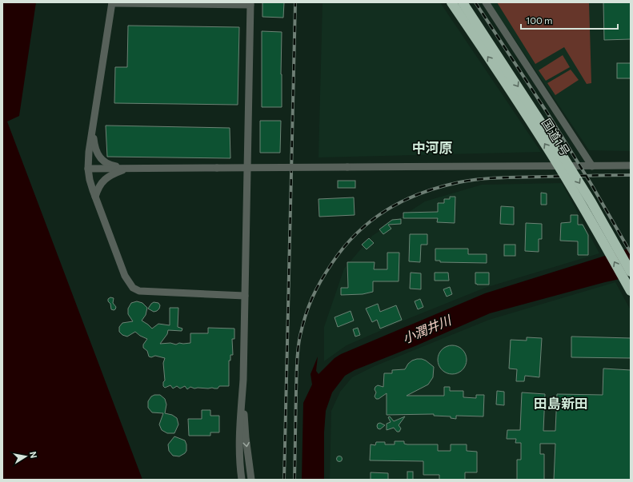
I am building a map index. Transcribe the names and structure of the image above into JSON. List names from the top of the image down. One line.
{"streets":{"highway":["国道1号"]},"districts":["中河原","田島新田"],"water":["小潤井川"],"scale_bar":"100 m","north":"right"}
